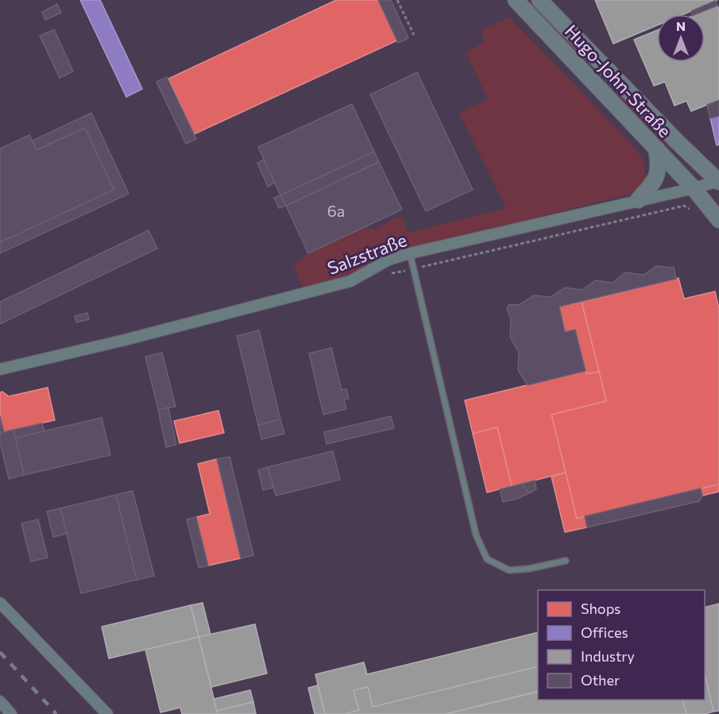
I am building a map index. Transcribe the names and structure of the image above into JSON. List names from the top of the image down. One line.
{"streets":{"main road":["Hugo-John-Straße"],"street":["Salzstraße"]},"crossings":[["Hugo-John-Straße","Salzstraße"]],"house_numbers":["6a"],"legend":["Shops","Offices","Industry","Other"],"north":"top"}
